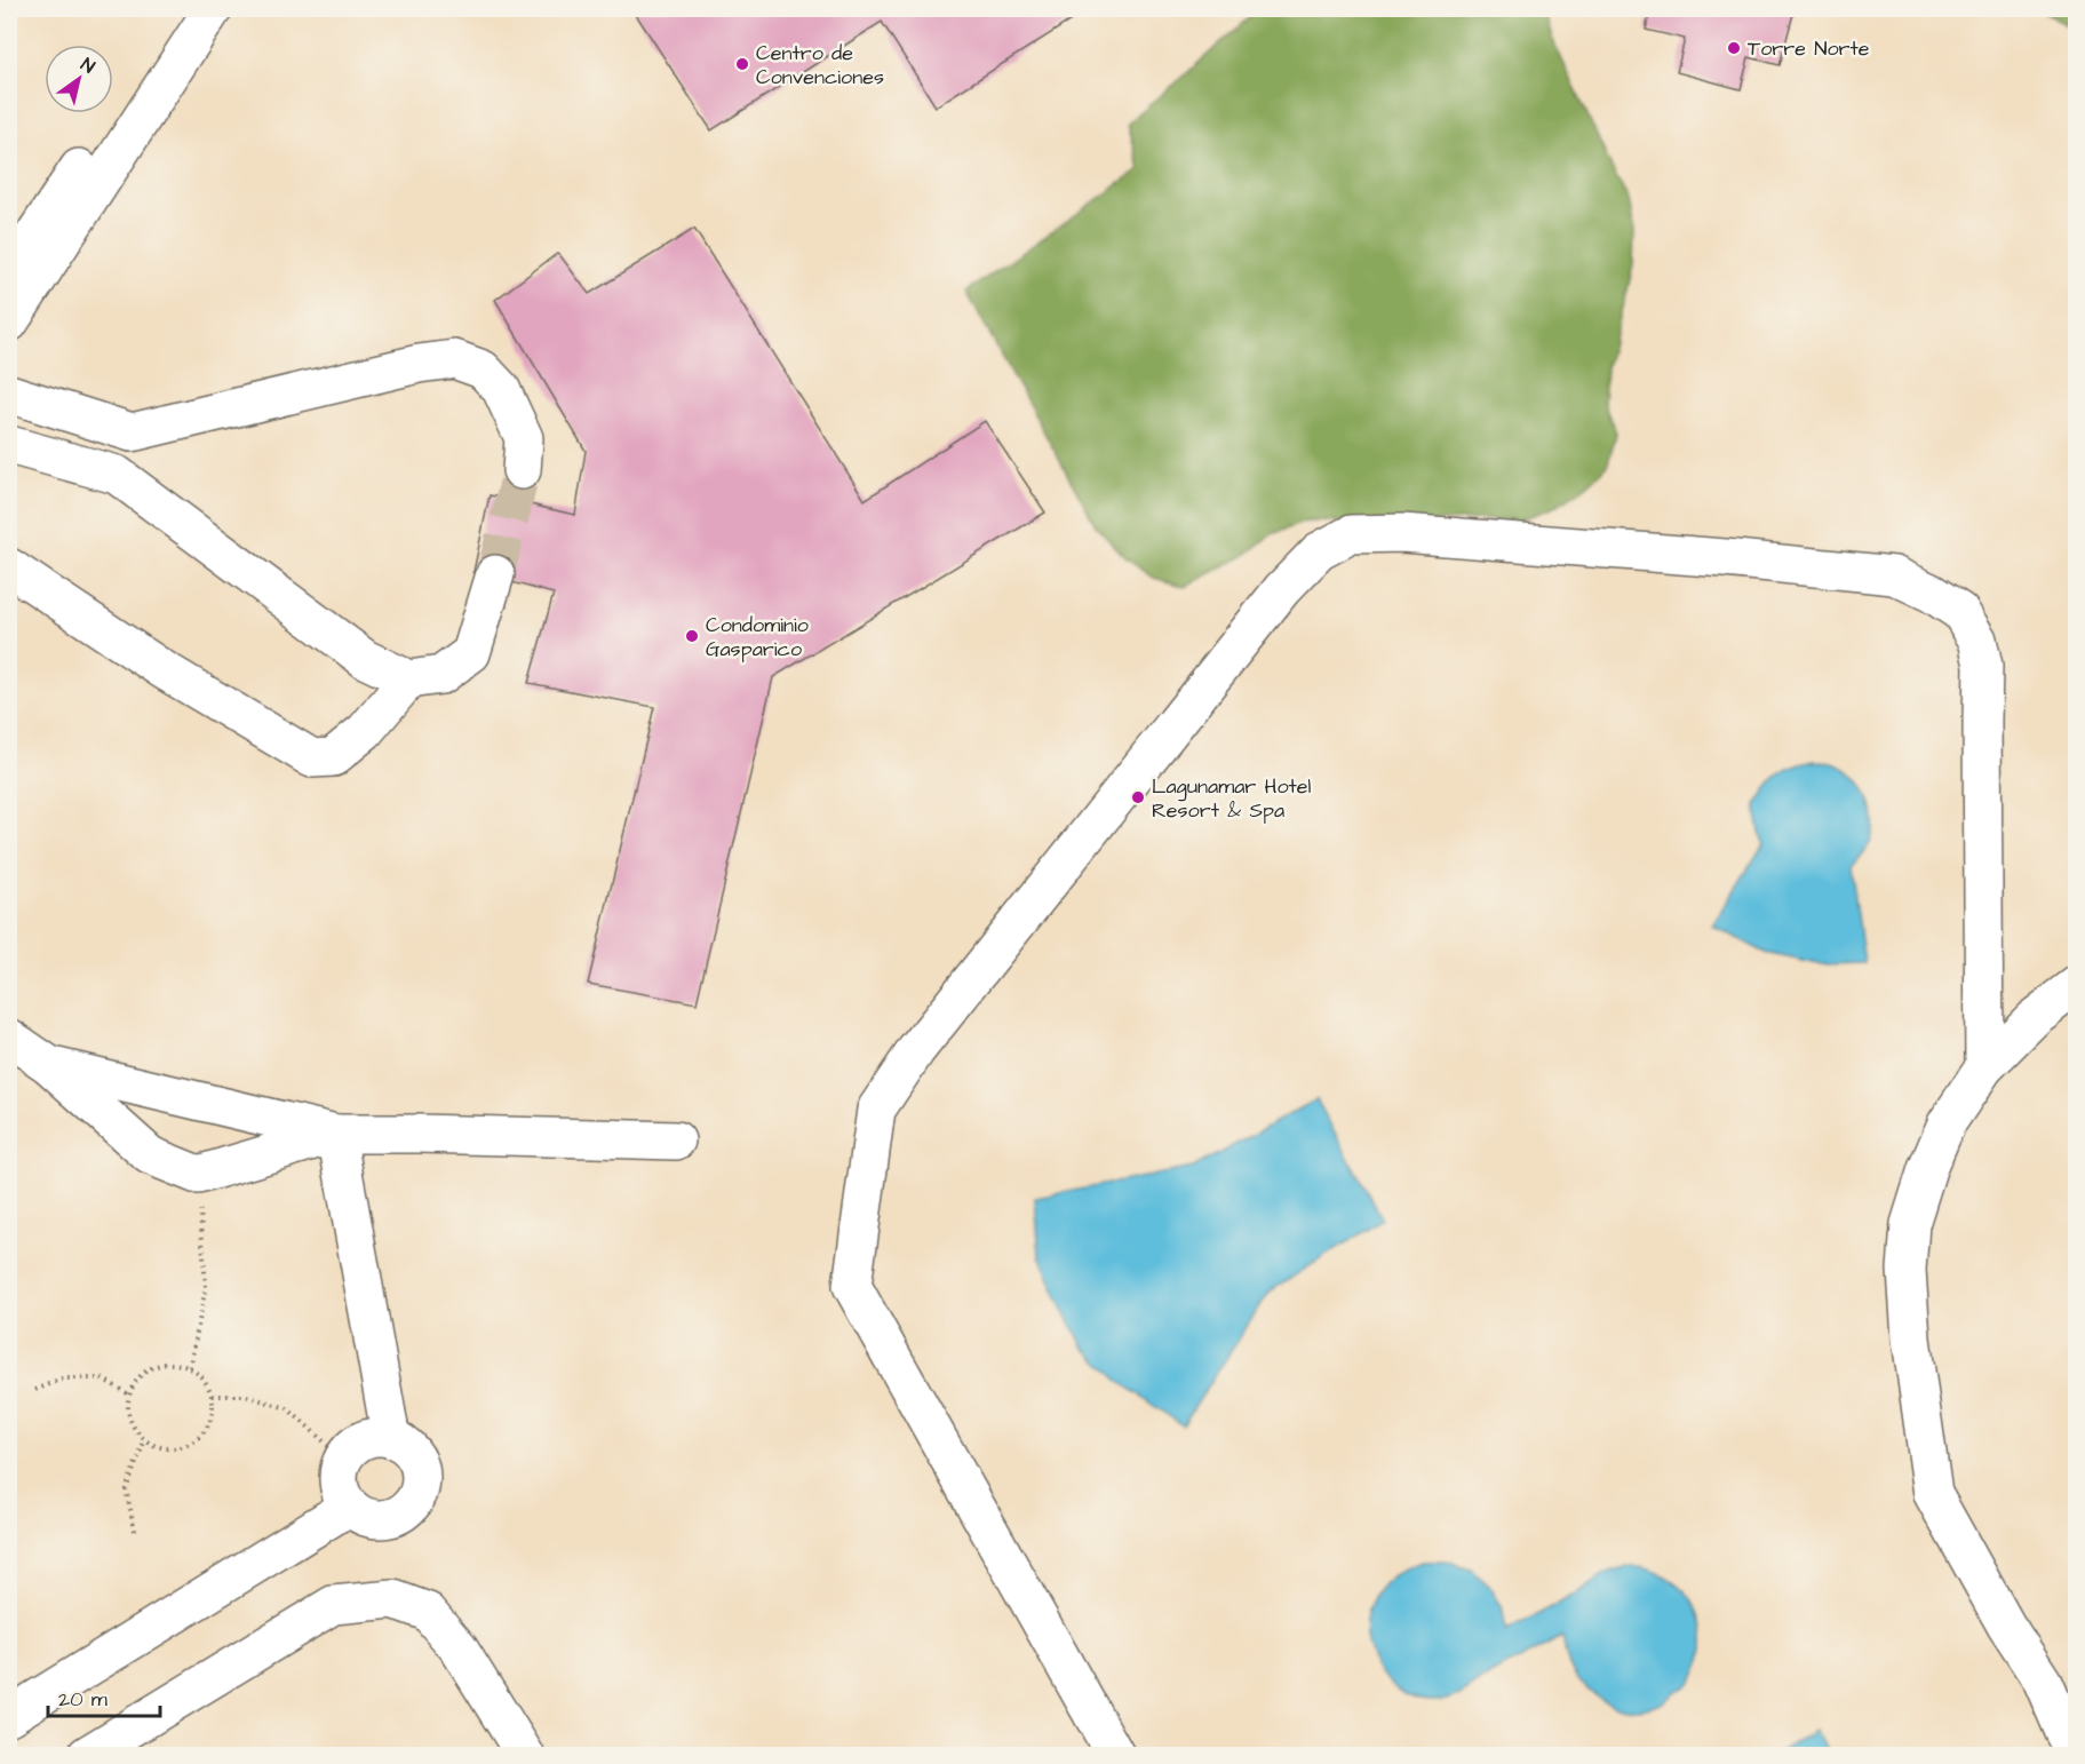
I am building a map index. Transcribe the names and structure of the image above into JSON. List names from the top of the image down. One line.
{"places":["Torre Norte","Centro de Convenciones","Condominio Gasparico","Lagunamar Hotel Resort & Spa"],"scale_bar":"20 m","north":"top right"}
